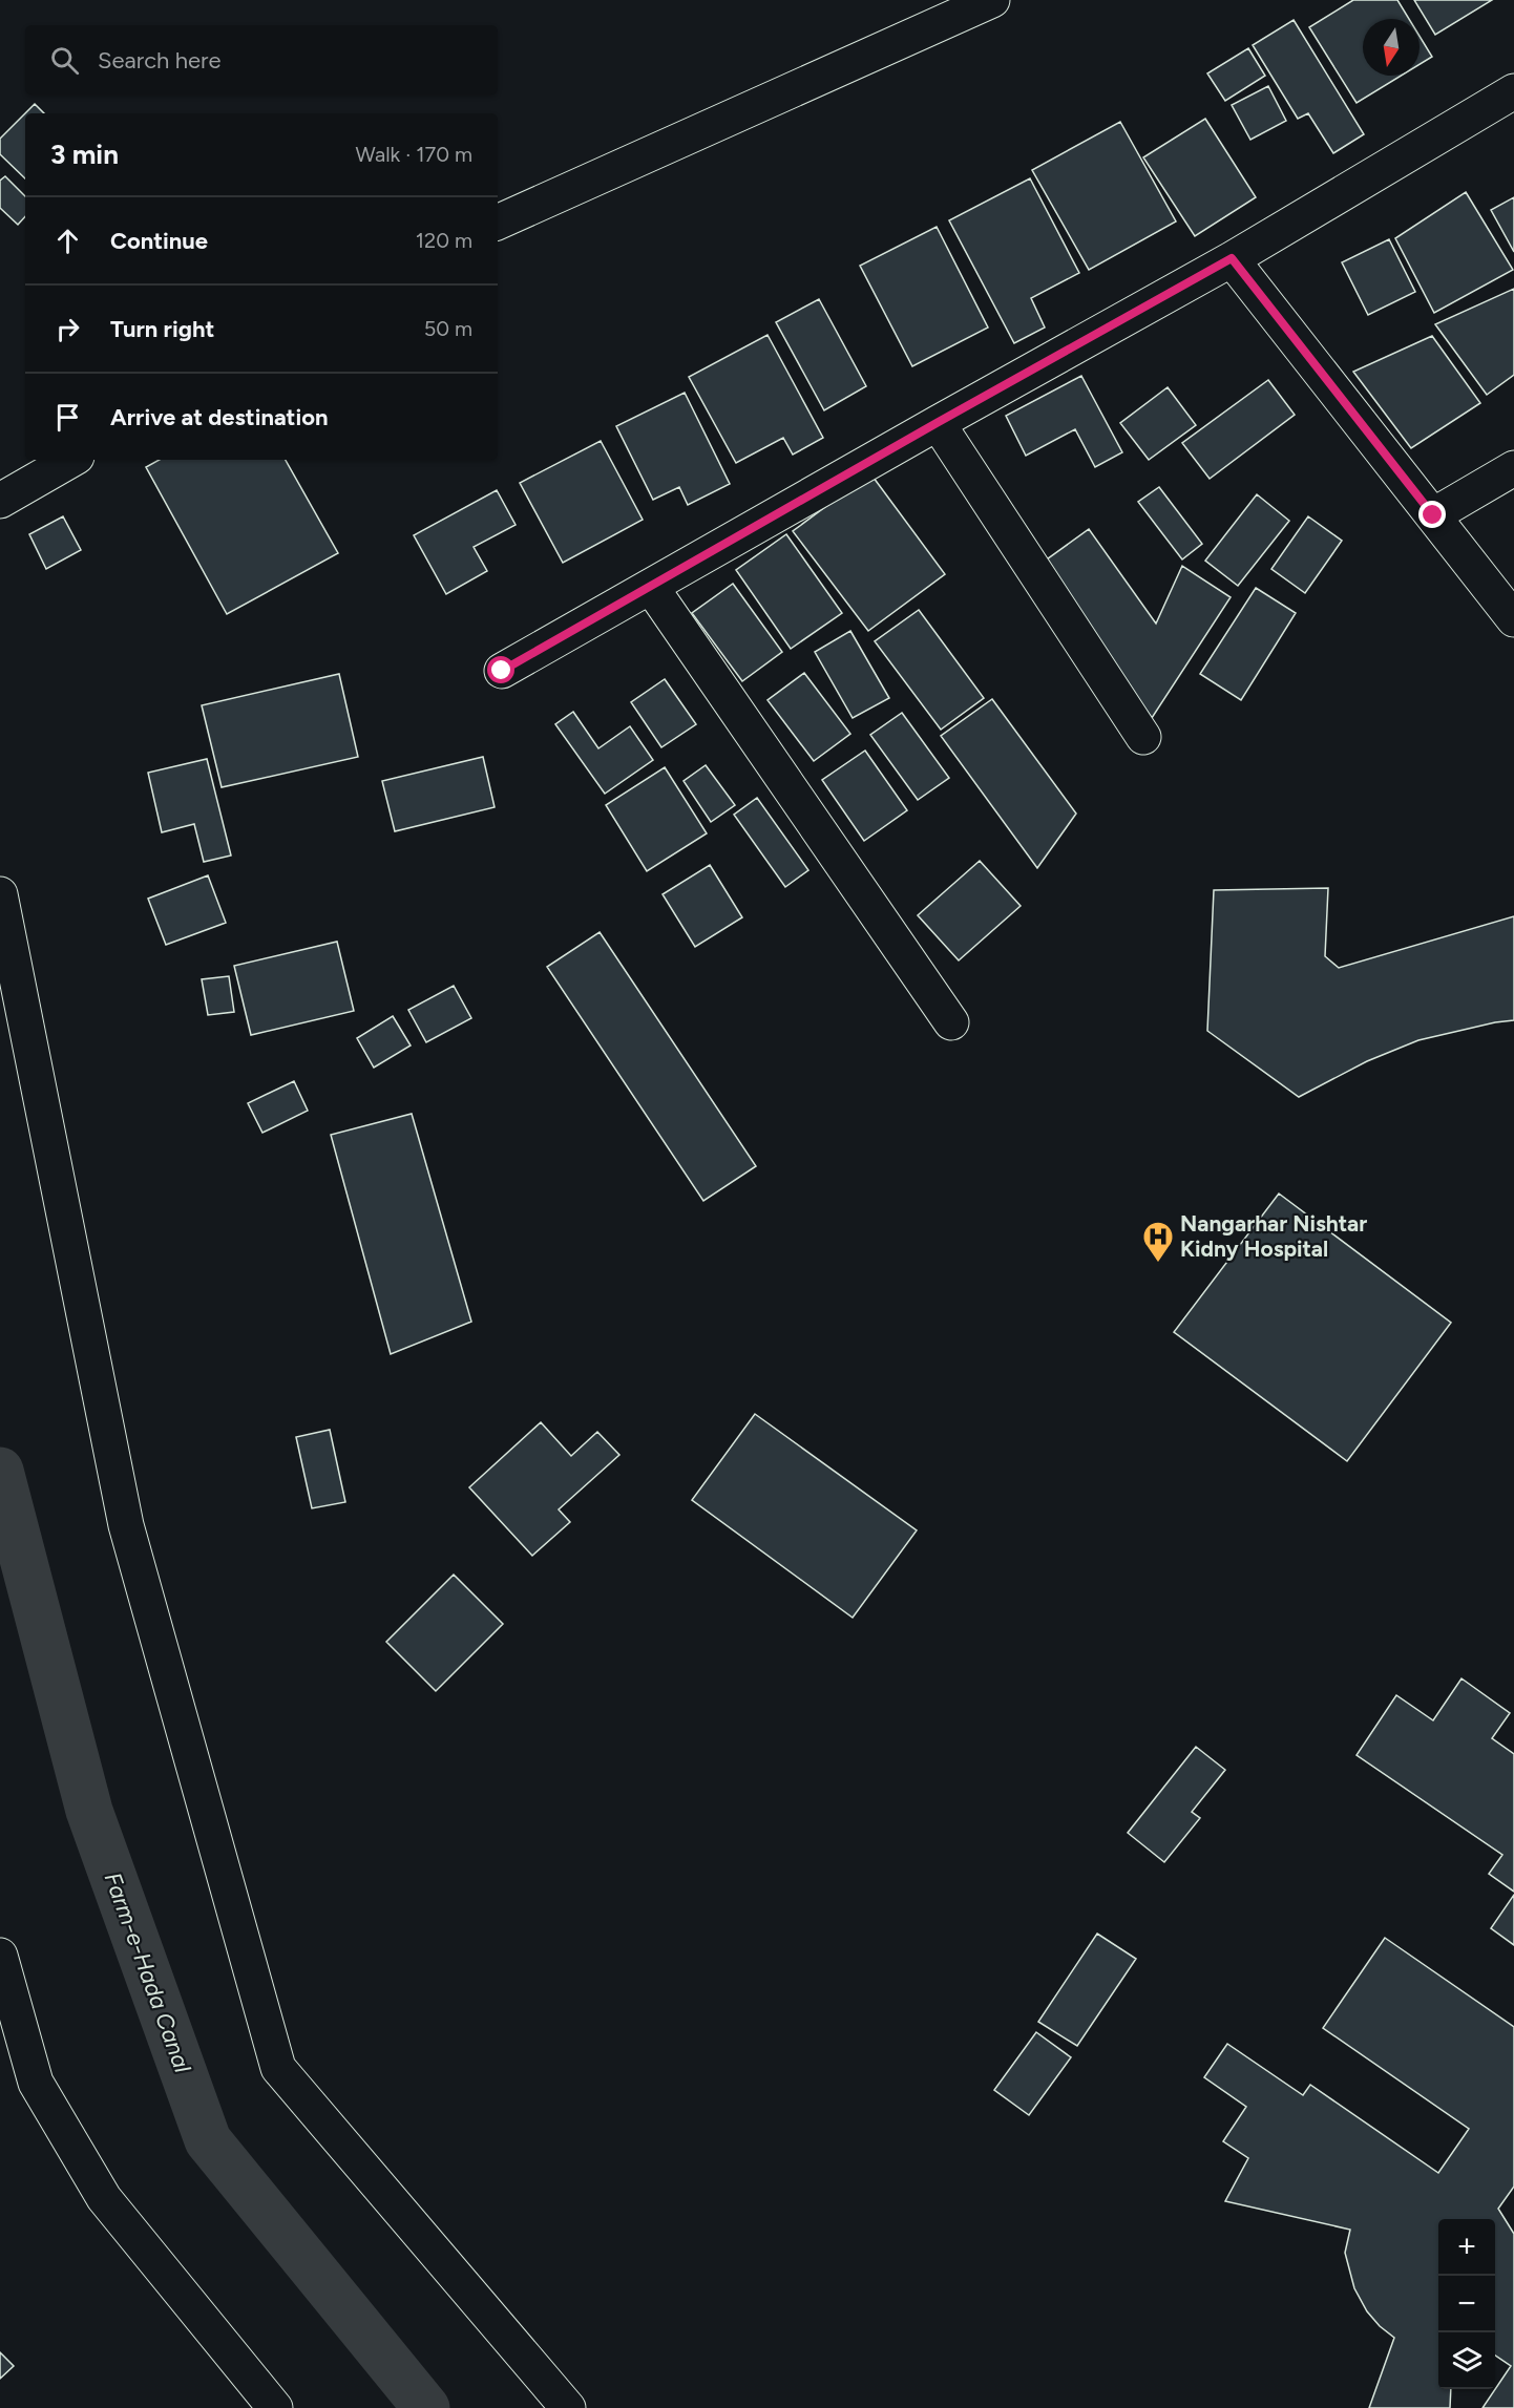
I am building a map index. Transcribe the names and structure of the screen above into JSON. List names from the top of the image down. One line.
{"water":["Farm-e-Hada Canal"],"places":{"hospital":["Nangarhar Nishtar Kidny Hospital"]},"north":"bottom","page":{"search":"Search here","heading":["3 min","Walk · 170 m"],"list":[["Continue","120 m"],["Turn right","50 m"],"Arrive at destination"],"map_buttons":["+","−"]}}
